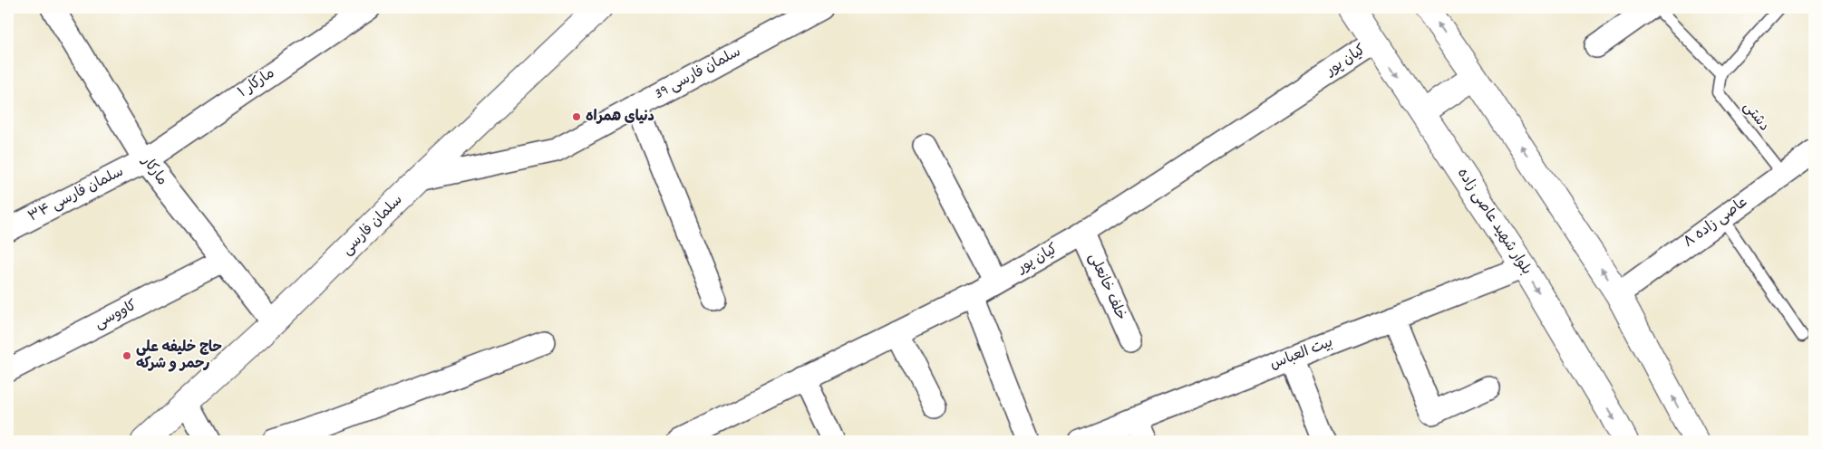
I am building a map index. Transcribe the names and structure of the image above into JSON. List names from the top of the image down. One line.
{"streets":{"main road":["بلوار شهید عاصی زاده","سلمان فارسی"],"street":["کیان پور","سلمان فارسی 39","مارکار ۱","مارکار","سلمان فارسی ۳۴","عاصی زاده ۸","خلف خانعلی","کاووسی","بیت العباس"],"lane":["دشتی"]},"crossings":[["کیان پور","بلوار شهید عاصی زاده"],["کیان پور","خلف خانعلی"],["سلمان فارسی 39","سلمان فارسی"],["مارکار ۱","مارکار"],["مارکار ۱","سلمان فارسی ۳۴"],["دشتی","عاصی زاده ۸"],["مارکار","سلمان فارسی ۳۴"],["مارکار","سلمان فارسی"],["مارکار","کاووسی"],["بلوار شهید عاصی زاده","بیت العباس"]],"places":["دنیای همراه","حاج خلیفه علی رحمر و شرکه"]}
